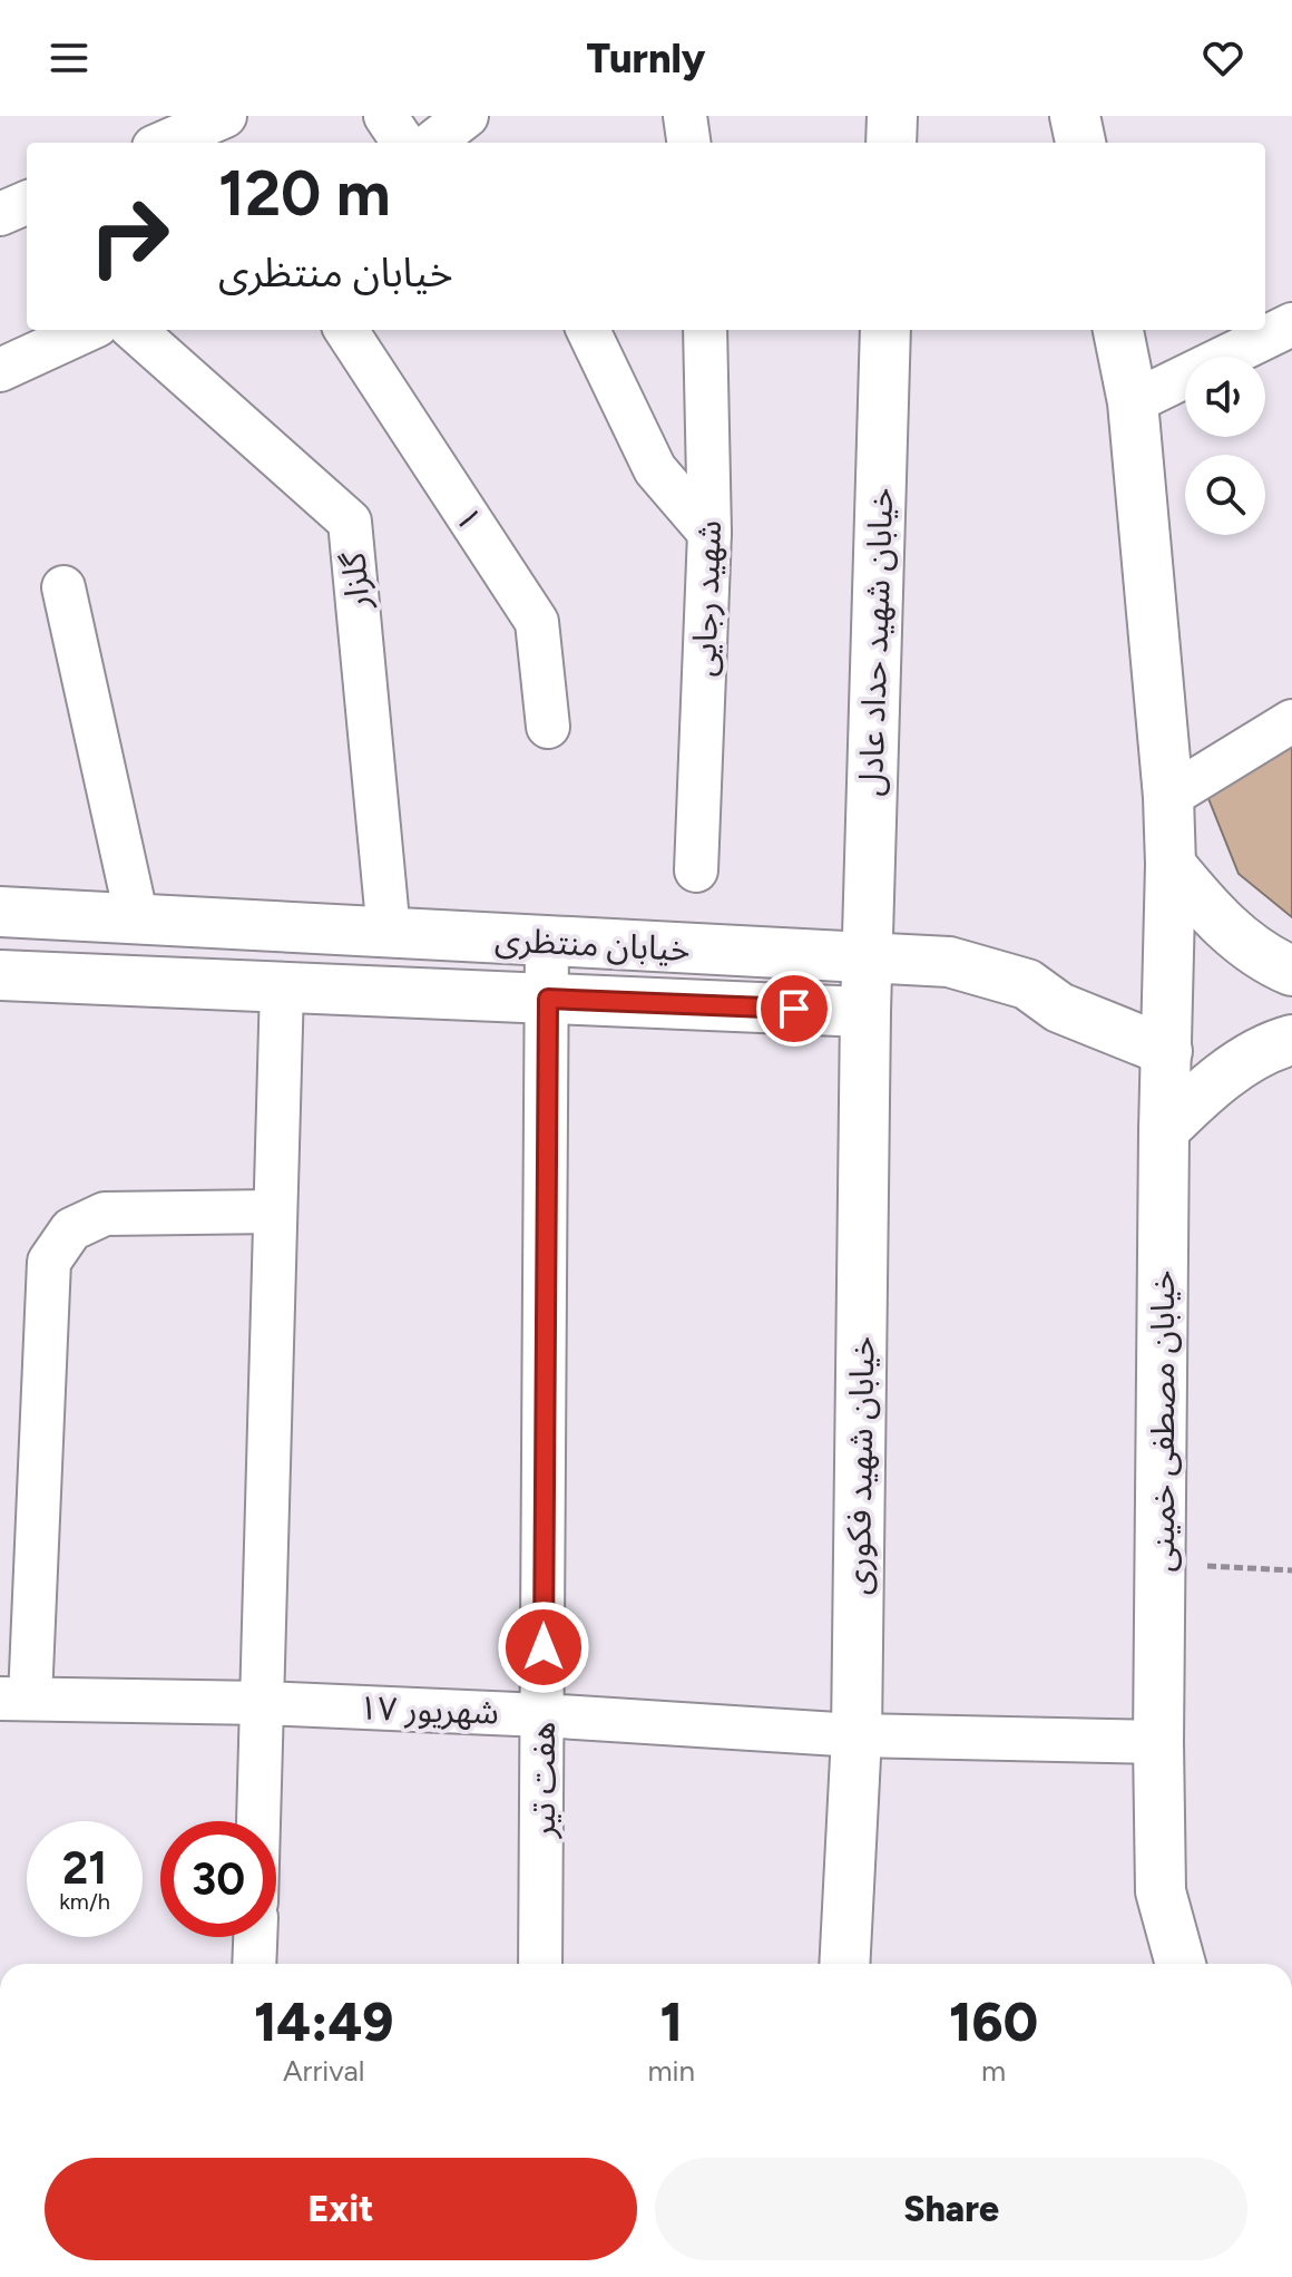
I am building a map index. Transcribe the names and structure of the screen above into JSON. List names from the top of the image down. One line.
{"streets":{"main road":["خیابان شهید حداد عادل","خیابان منتظری","خیابان مصطفی خمینی","خیابان شهید فکوری"],"street":["۱","گلزار","شهید رجایی","۱۷ شهریور","هفت تیر"]},"crossings":[["گلزار","خیابان منتظری"],["خیابان شهید حداد عادل","خیابان منتظری"],["خیابان شهید حداد عادل","خیابان شهید فکوری"],["خیابان منتظری","خیابان مصطفی خمینی"],["خیابان منتظری","خیابان شهید فکوری"],["خیابان منتظری","هفت تیر"],["خیابان مصطفی خمینی","۱۷ شهریور"],["خیابان شهید فکوری","۱۷ شهریور"],["۱۷ شهریور","هفت تیر"]],"page":{"header":"Turnly","turn":["120 m","خیابان منتظری"],"speed":"21 km/h","limit":"30","eta":["14:49","Arrival","1","min","160","m"],"buttons":["Exit","Share"]}}
